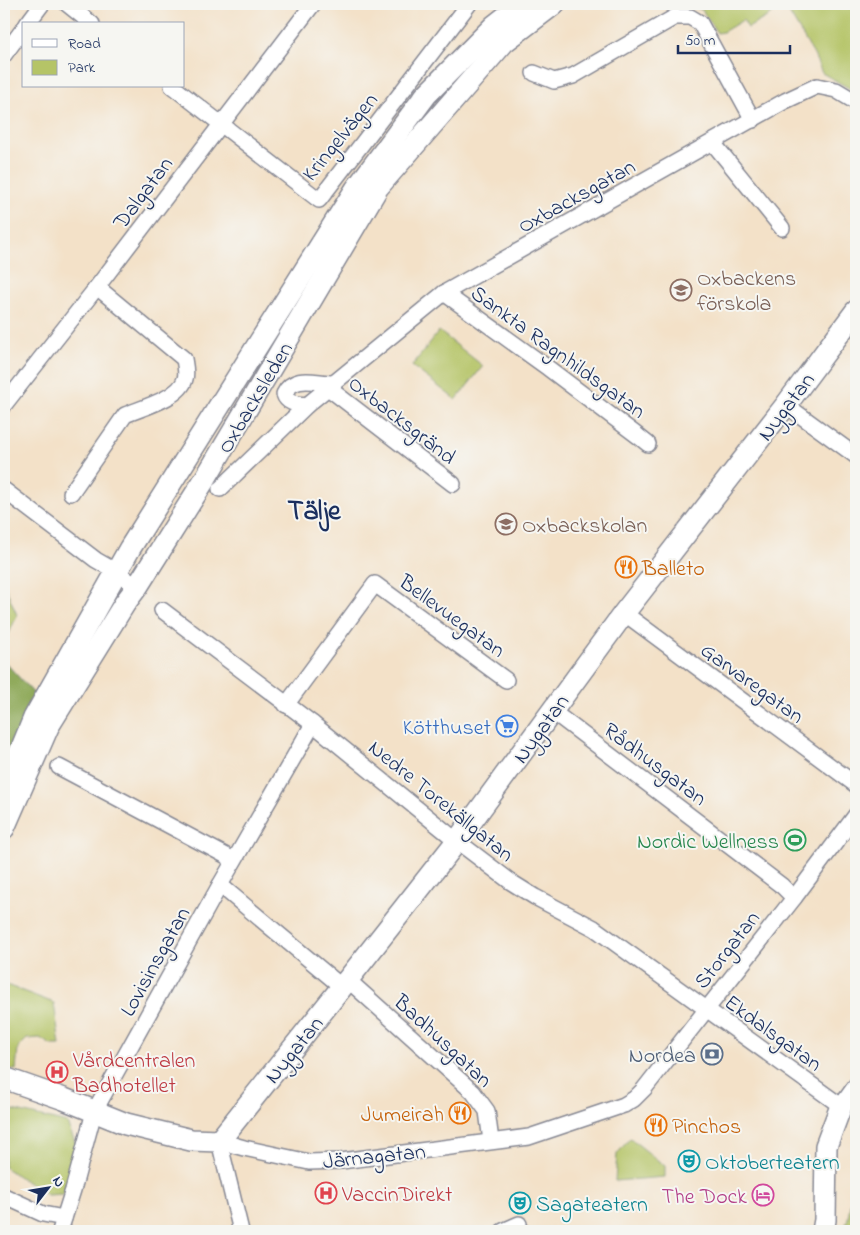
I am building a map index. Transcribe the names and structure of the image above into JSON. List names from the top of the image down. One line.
{"streets":{"main road":["Oxbacksleden","Nygatan","Järnagatan"],"street":["Kringelvägen","Dalgatan","Oxbacksgatan","Sankta Ragnhildsgatan","Oxbacksgränd","Bellevuegatan","Garvaregatan","Rådhusgatan","Nedre Torekällgatan","Storgatan","Lovisinsgatan","Ekdalsgatan","Badhusgatan"]},"crossings":[["Kringelvägen","Dalgatan"],["Oxbacksgatan","Sankta Ragnhildsgatan"],["Oxbacksgatan","Oxbacksgränd"],["Nygatan","Garvaregatan"],["Nygatan","Rådhusgatan"],["Nygatan","Nedre Torekällgatan"],["Nygatan","Badhusgatan"],["Nygatan","Järnagatan"],["Bellevuegatan","Nedre Torekällgatan"],["Rådhusgatan","Storgatan"],["Nedre Torekällgatan","Storgatan"],["Nedre Torekällgatan","Lovisinsgatan"],["Nedre Torekällgatan","Ekdalsgatan"],["Storgatan","Ekdalsgatan"],["Storgatan","Järnagatan"],["Lovisinsgatan","Badhusgatan"],["Lovisinsgatan","Järnagatan"],["Badhusgatan","Järnagatan"]],"districts":["Tälje"],"places":{"school or university":["Oxbackens förskola","Oxbackskolan"],"restaurant":["Balleto","Jumeirah","Pinchos"],"supermarket":["Kötthuset"],"sports":["Nordic Wellness"],"bank":["Nordea"],"hospital":["Vårdcentralen Badhotellet","VaccinDirekt"],"theatre":["Oktoberteatern","Sagateatern"],"hotel":["The Dock"]},"legend":["Road","Park"],"scale_bar":"50 m","north":"top right"}
